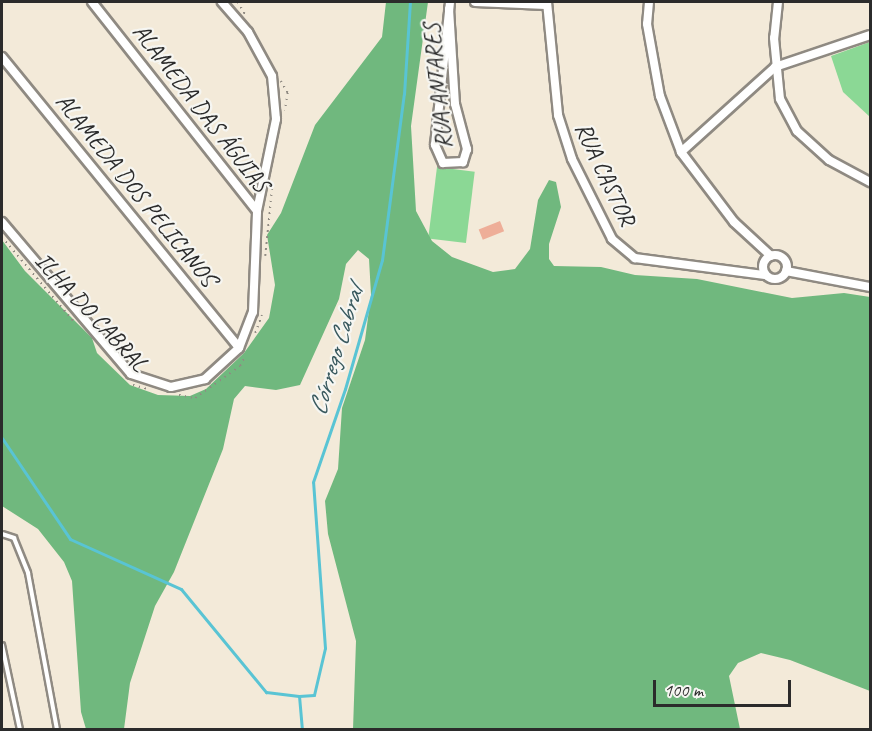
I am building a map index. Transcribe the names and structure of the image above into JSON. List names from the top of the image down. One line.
{"streets":{"street":["RUA ANTARES","ALAMEDA DAS ÁGUIAS","RUA CASTOR","ALAMEDA DOS PELICANOS"],"path":["ILHA DO CABRAL"]},"water":["Córrego Cabral"],"scale_bar":"100 m"}
